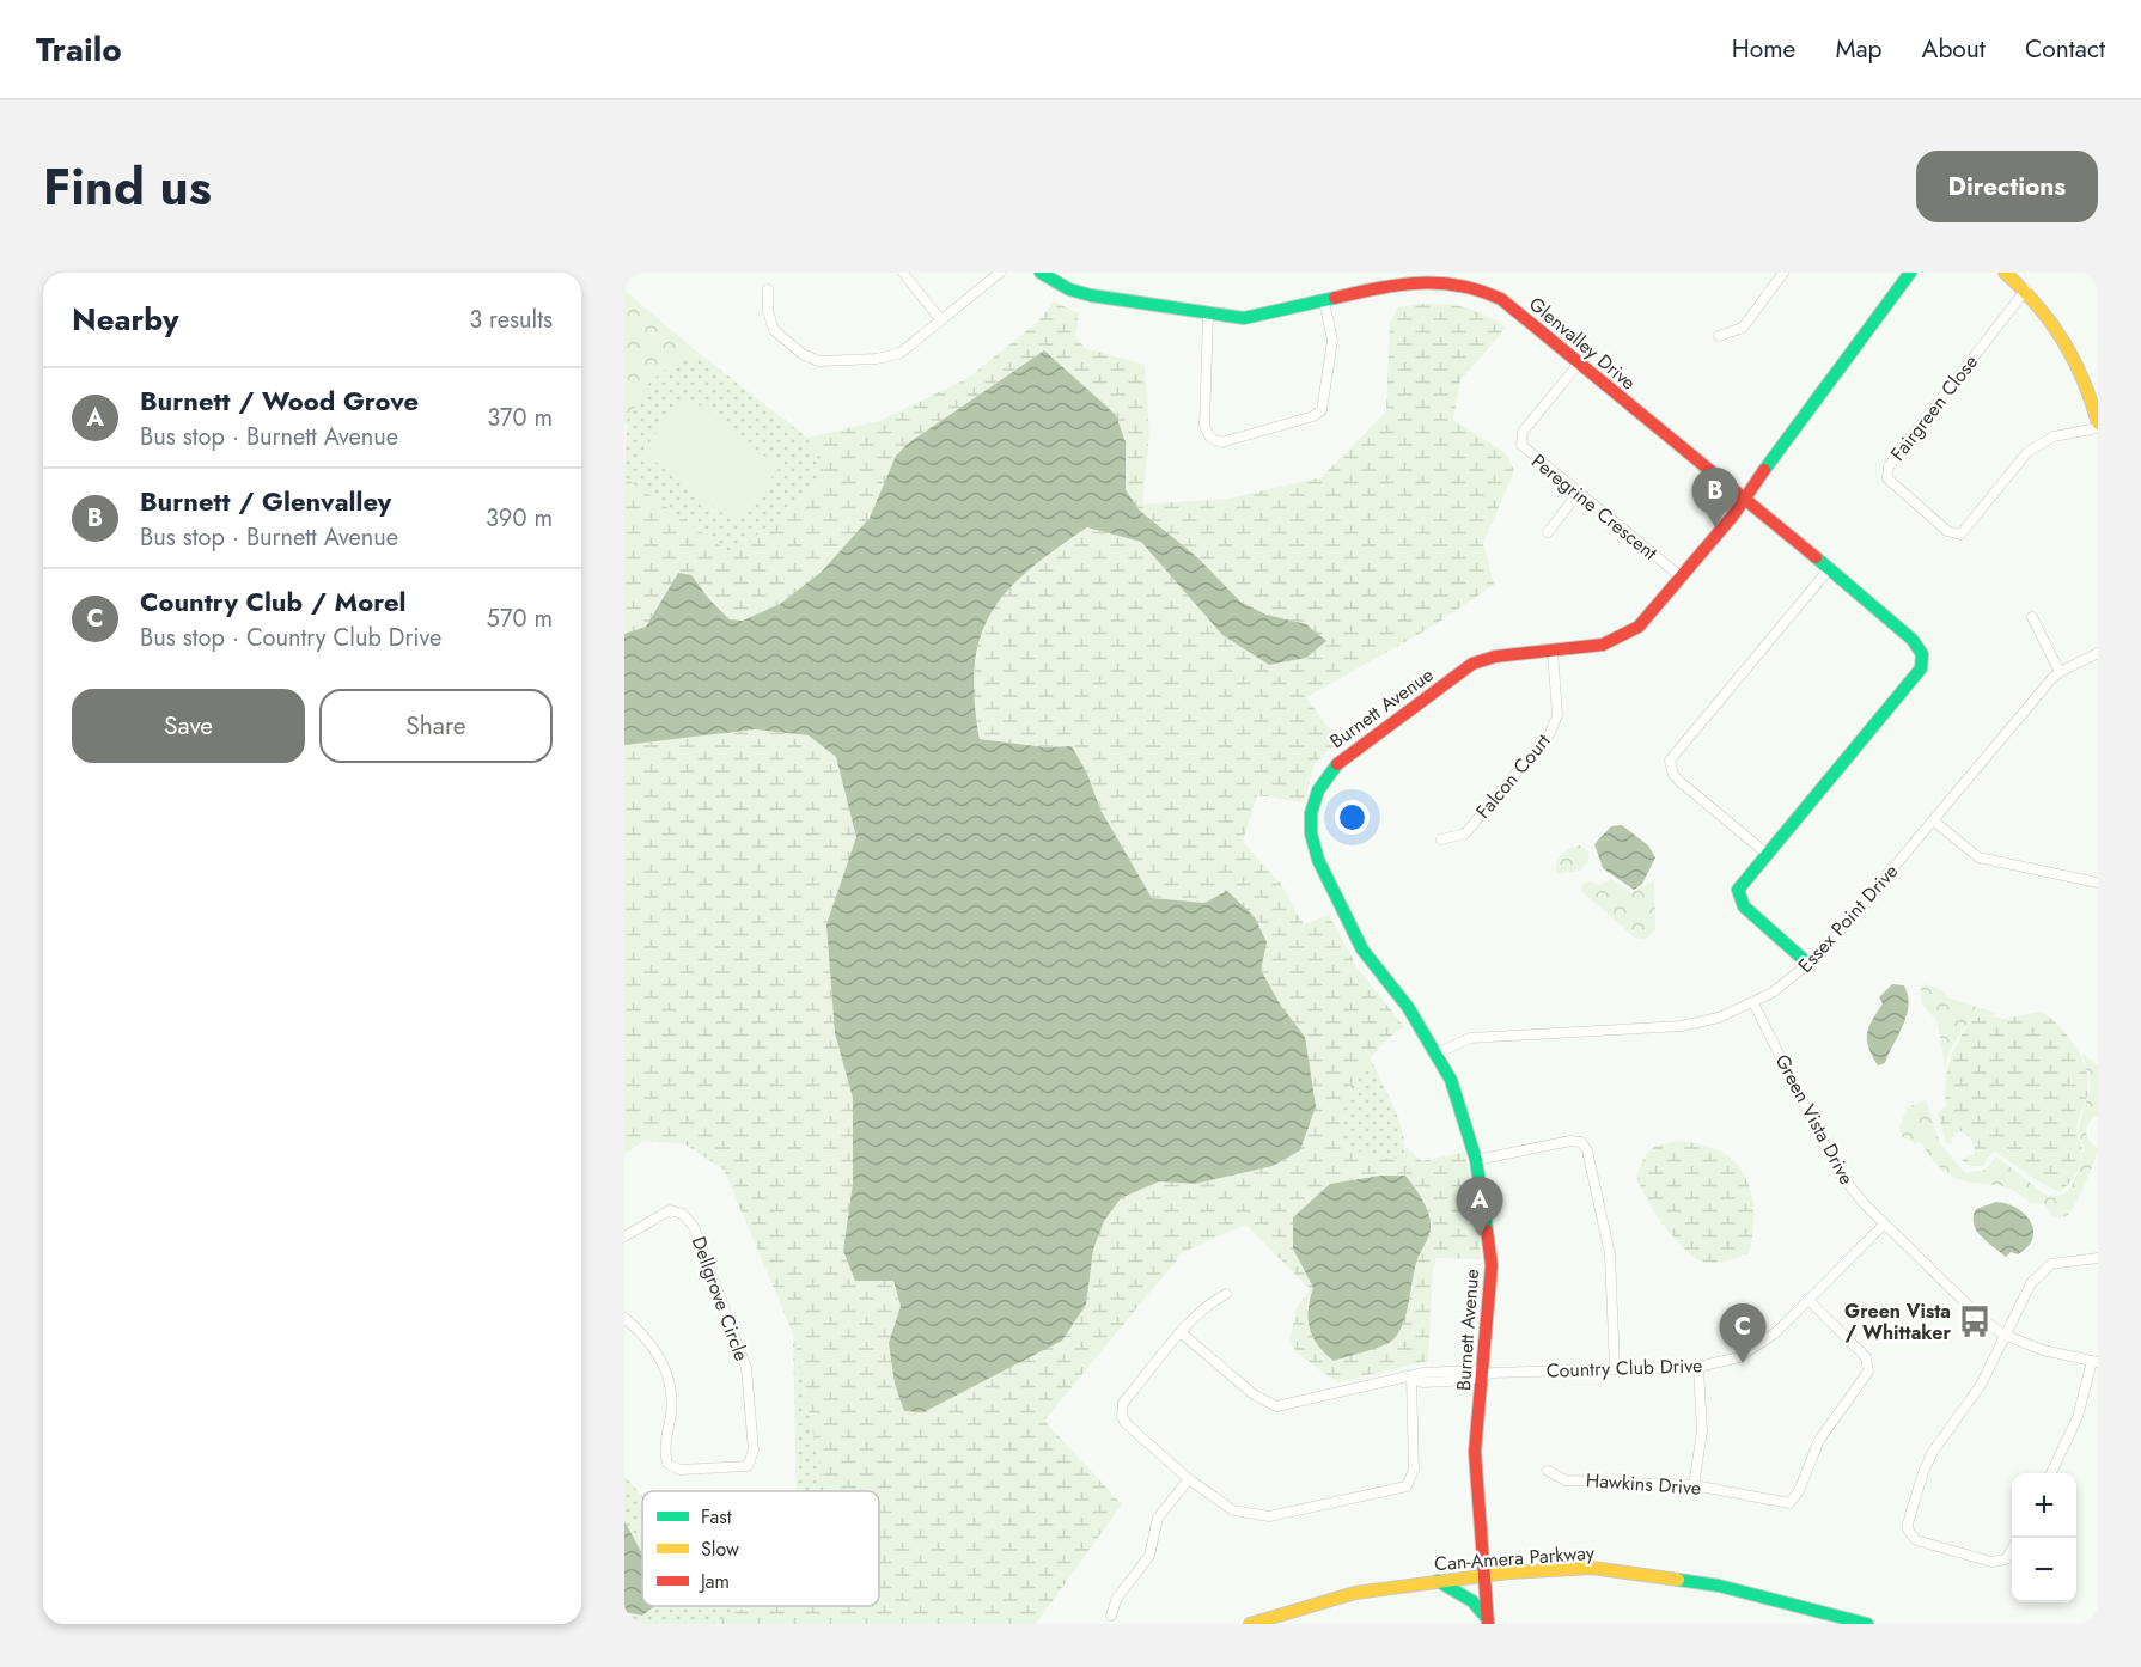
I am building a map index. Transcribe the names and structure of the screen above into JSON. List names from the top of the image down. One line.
{"streets":{"street":["Glenvalley Drive","Fairgreen Close","Peregrine Crescent","Burnett Avenue","Falcon Court","Essex Point Drive","Green Vista Drive","Dellgrove Circle","Country Club Drive","Hawkins Drive","Can-Amera Parkway"]},"crossings":[["Glenvalley Drive","Peregrine Crescent"],["Glenvalley Drive","Burnett Avenue"],["Peregrine Crescent","Burnett Avenue"],["Burnett Avenue","Falcon Court"],["Burnett Avenue","Essex Point Drive"],["Burnett Avenue","Country Club Drive"],["Burnett Avenue","Can-Amera Parkway"],["Essex Point Drive","Green Vista Drive"],["Green Vista Drive","Country Club Drive"],["Country Club Drive","Hawkins Drive"]],"places":{"bus stop":["Green Vista / Whittaker"]},"legend":["Fast","Slow","Jam"],"page":{"header":"Trailo","nav":["Home","Map","About","Contact"],"title":"Find us","buttons":["Directions",["Save","Share"]],"heading":["Nearby","3 results"],"list":[{"mark":"A","name":"Burnett / Wood Grove","note":"Bus stop · Burnett Avenue","value":"370 m"},{"mark":"B","name":"Burnett / Glenvalley","note":"Bus stop · Burnett Avenue","value":"390 m"},{"mark":"C","name":"Country Club / Morel","note":"Bus stop · Country Club Drive","value":"570 m"}],"pins":["B","A","C"],"map_buttons":["+","−"]}}
